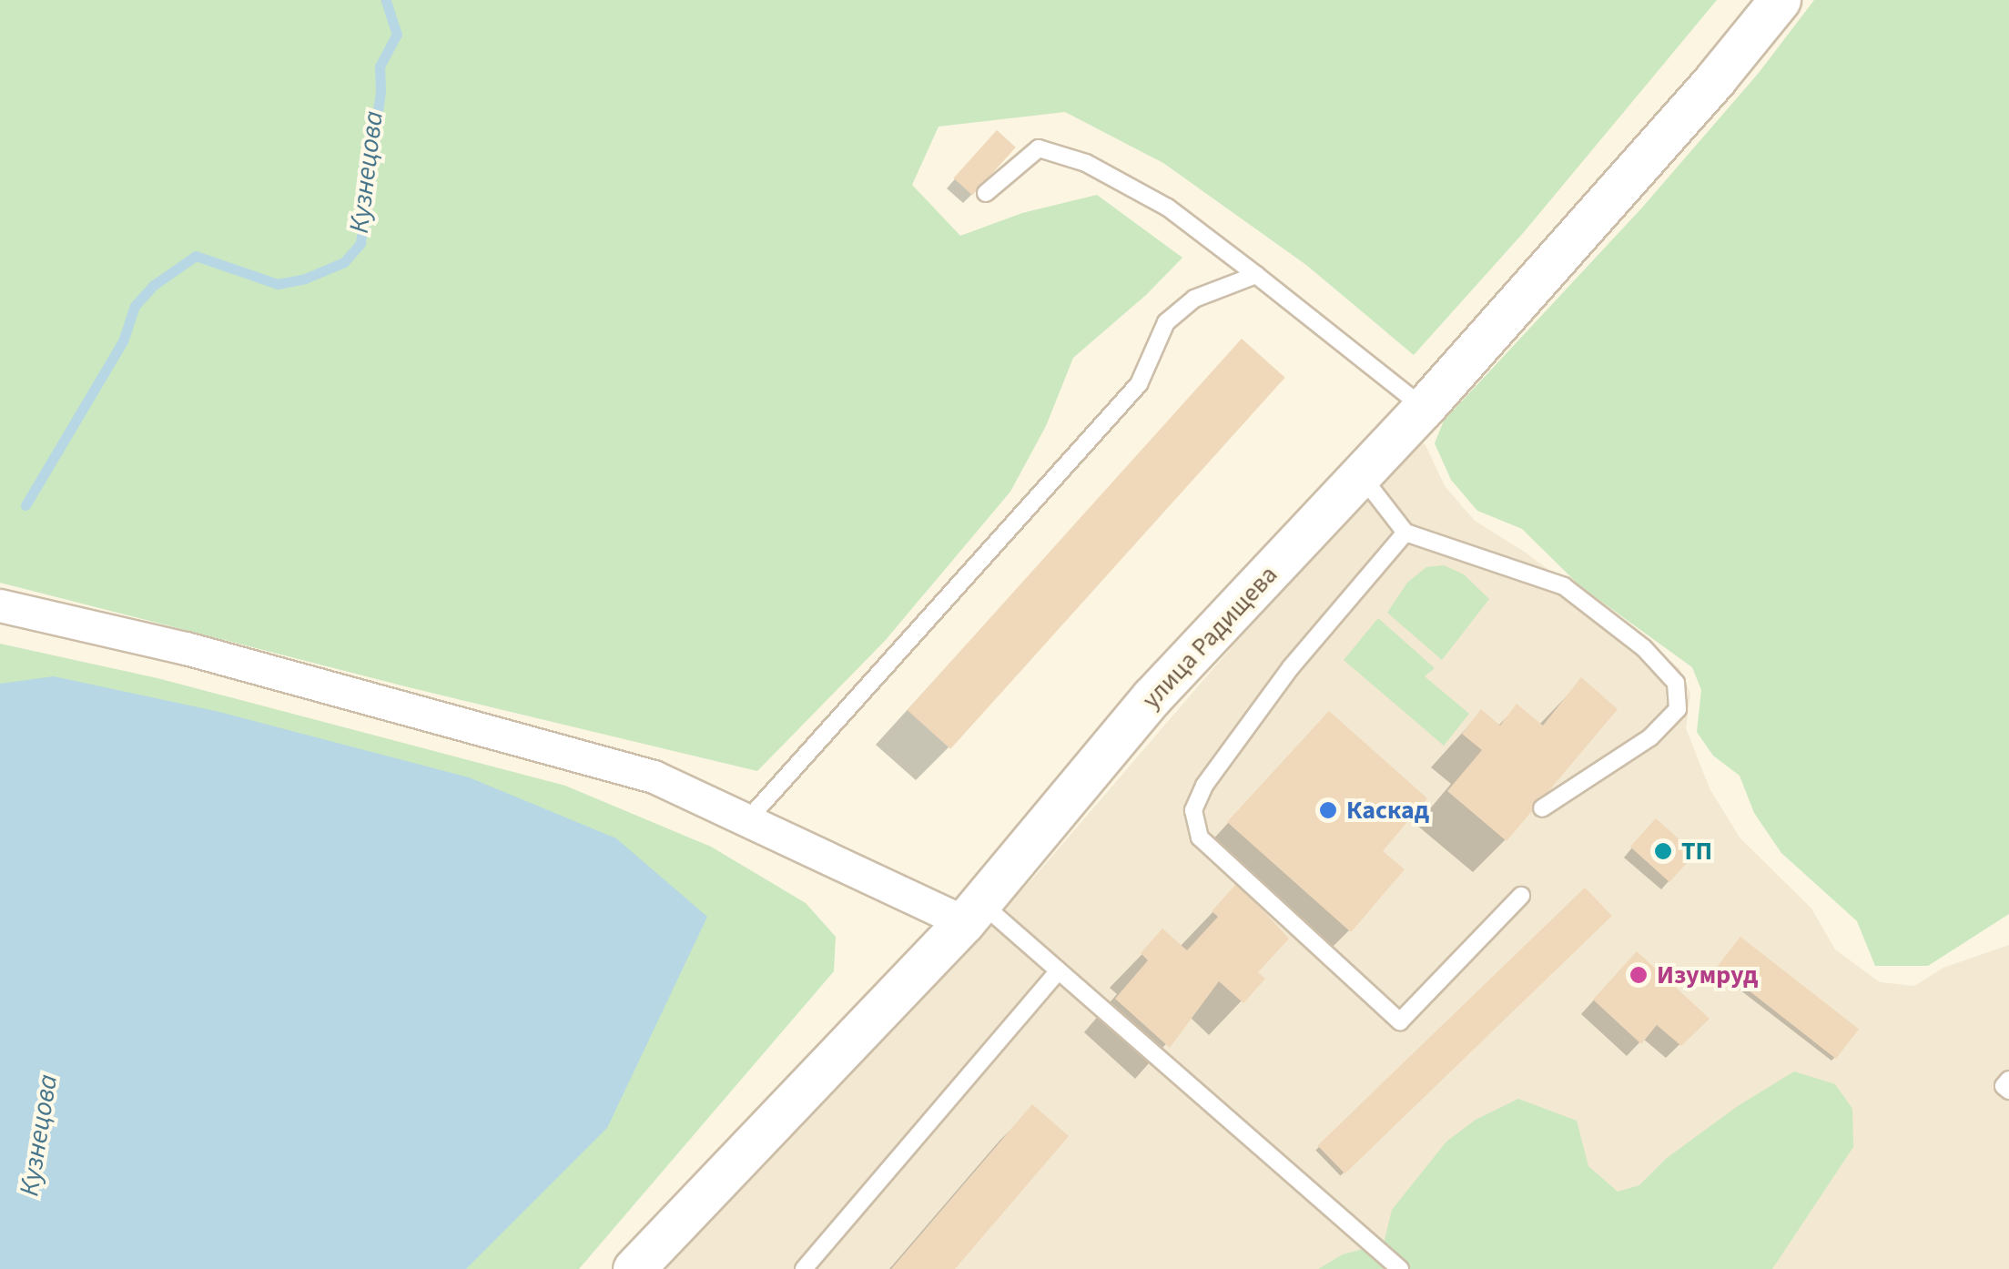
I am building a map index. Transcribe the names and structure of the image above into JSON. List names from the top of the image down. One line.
{"streets":{"street":["улица Радищева"]},"water":["Кузнецова"],"places":["Каскад","ТП","Изумруд"]}
